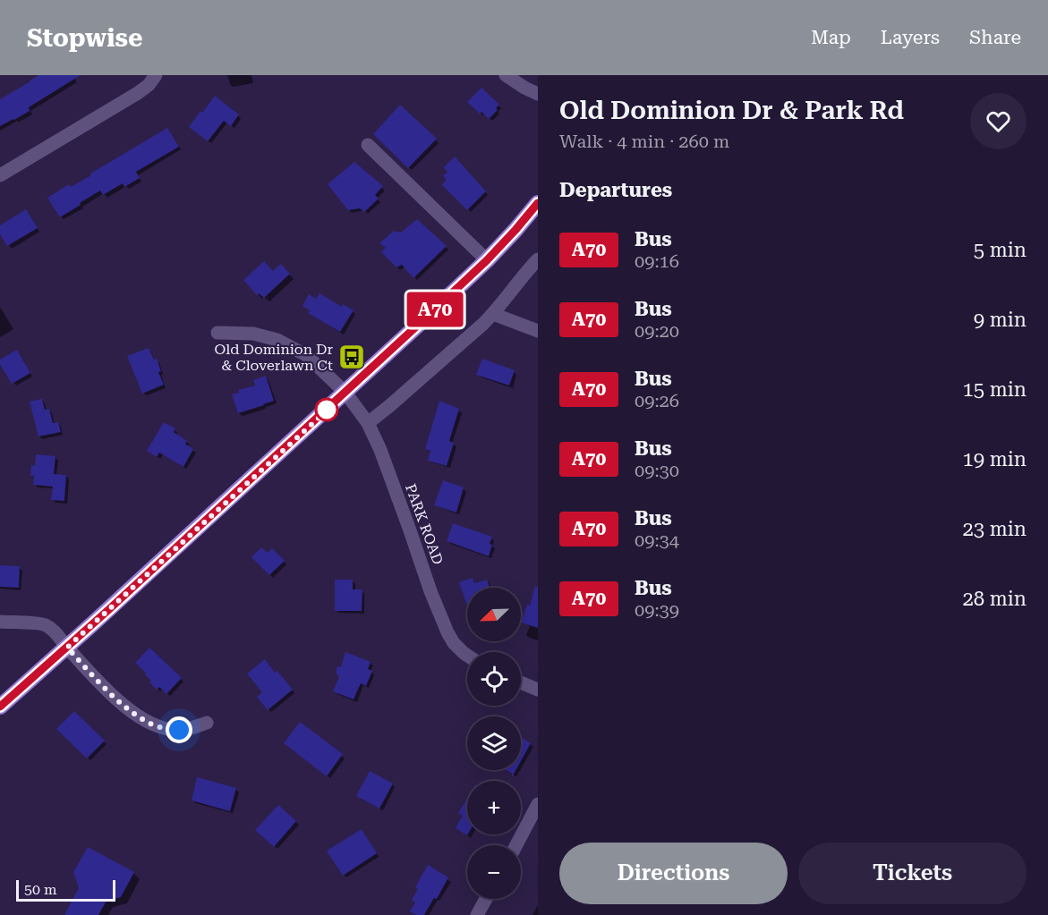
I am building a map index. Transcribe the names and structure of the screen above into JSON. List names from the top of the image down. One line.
{"streets":{"street":["PARK ROAD"]},"places":{"bus stop":["Old Dominion Dr & Cloverlawn Ct"]},"lines":["bus line A70"],"scale_bar":"50 m","north":"bottom left","page":{"header":"Stopwise","nav":["Map","Layers","Share"],"on_map":"A70","heading":[["Old Dominion Dr & Park Rd","Walk · 4 min · 260 m"],"Departures"],"list":[{"mark":"A70","name":"Bus","note":"09:16","value":"5 min"},{"mark":"A70","name":"Bus","note":"09:20","value":"9 min"},{"mark":"A70","name":"Bus","note":"09:26","value":"15 min"},{"mark":"A70","name":"Bus","note":"09:30","value":"19 min"},{"mark":"A70","name":"Bus","note":"09:34","value":"23 min"},{"mark":"A70","name":"Bus","note":"09:39","value":"28 min"}],"map_buttons":["+","−"],"buttons":["Directions","Tickets"],"scale":"50 m"}}
